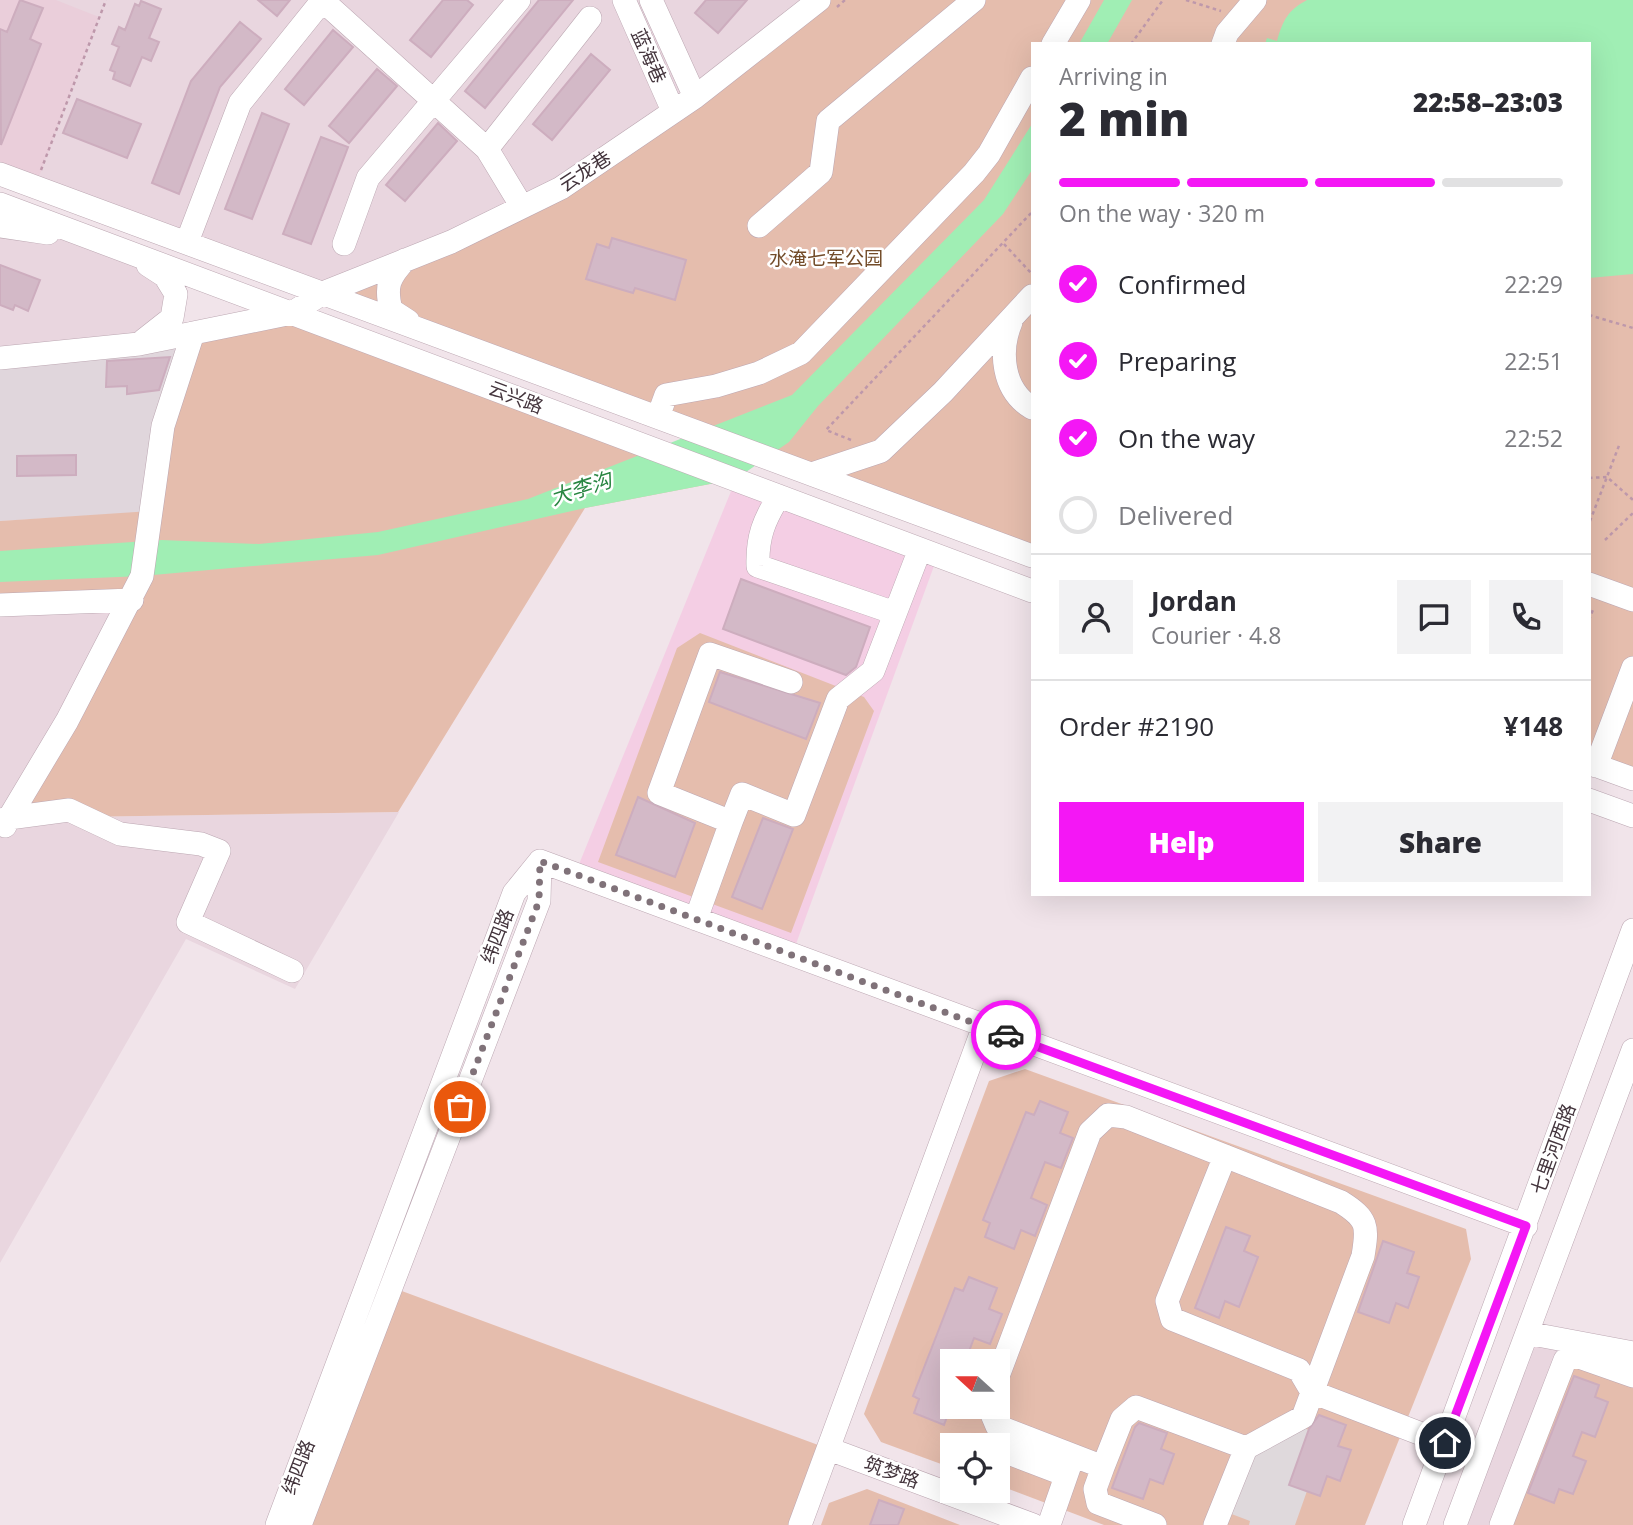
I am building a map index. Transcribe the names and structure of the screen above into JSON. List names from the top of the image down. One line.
{"streets":{"street":["蓝海巷","云龙巷","云兴路","纬四路","七里河西路","筑梦路"]},"crossings":[["蓝海巷","云龙巷"],["云龙巷","云兴路"]],"water":["大李沟"],"parks":["水淹七军公园"],"north":"left","page":{"heading":["2 min","Arriving in","22:58–23:03"],"panel":["Jordan","Courier · 4.8","Order #2190","¥148"],"bar":"On the way · 320 m","list":[["Confirmed","22:29"],["Preparing","22:51"],["On the way","22:52"],"Delivered"],"buttons":["Help","Share"]}}
